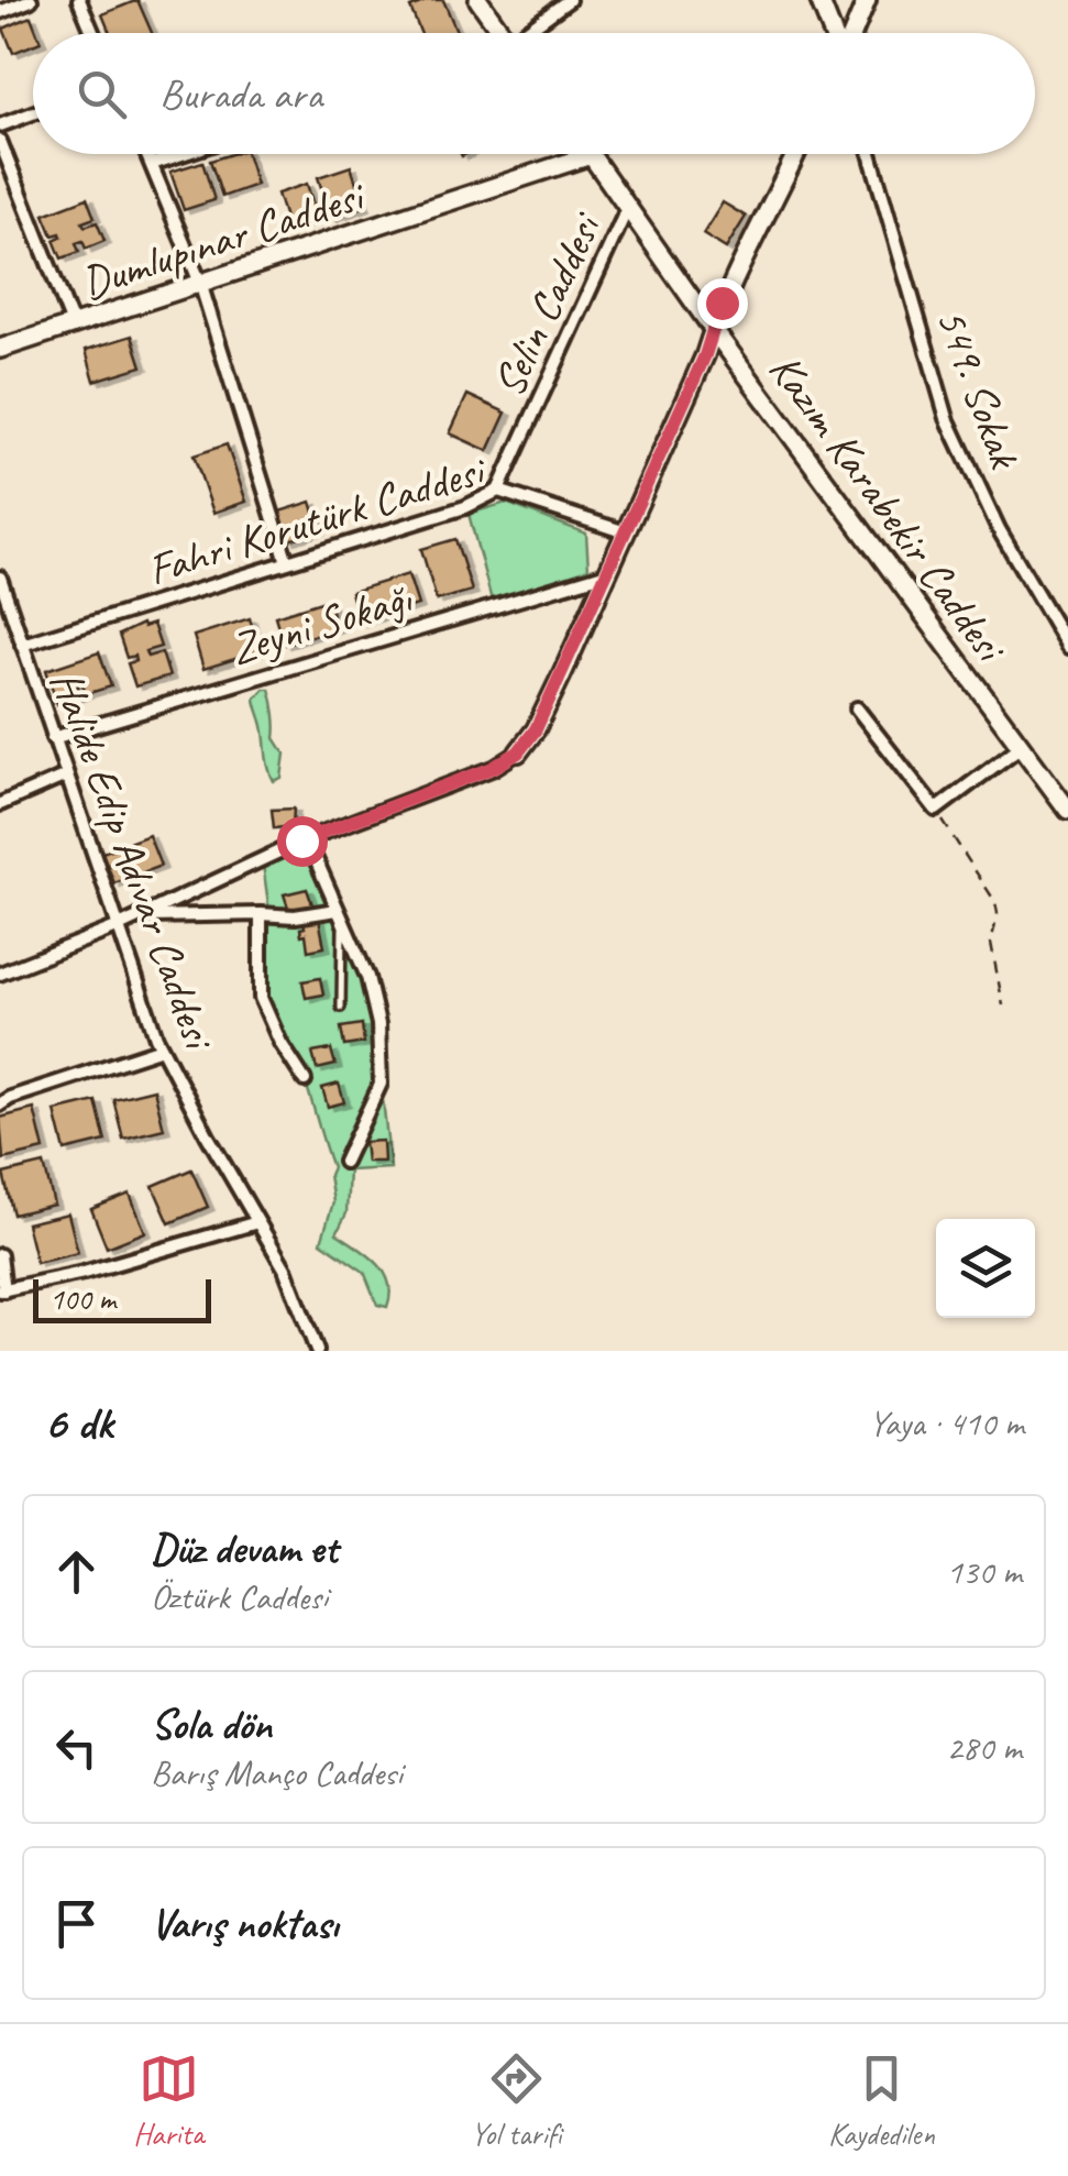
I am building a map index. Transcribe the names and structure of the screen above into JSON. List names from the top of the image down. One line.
{"streets":{"street":["Dumlupınar Caddesi","Selin Caddesi","549. Sokak","Kazım Karabekir Caddesi","Fahri Korutürk Caddesi","Zeyni Sokağı","Halide Edip Adıvar Caddesi"]},"crossings":[["Dumlupınar Caddesi","Kazım Karabekir Caddesi"],["Selin Caddesi","Kazım Karabekir Caddesi"],["Selin Caddesi","Fahri Korutürk Caddesi"],["Fahri Korutürk Caddesi","Halide Edip Adıvar Caddesi"],["Zeyni Sokağı","Halide Edip Adıvar Caddesi"]],"scale_bar":"100 m","page":{"search":"Burada ara","scale":"100 m","heading":["6 dk","Yaya · 410 m"],"list":[["Düz devam et","Öztürk Caddesi","130 m"],["Sola dön","Barış Manço Caddesi","280 m"],"Varış noktası"],"nav":["Harita","Yol tarifi","Kaydedilen"]}}
